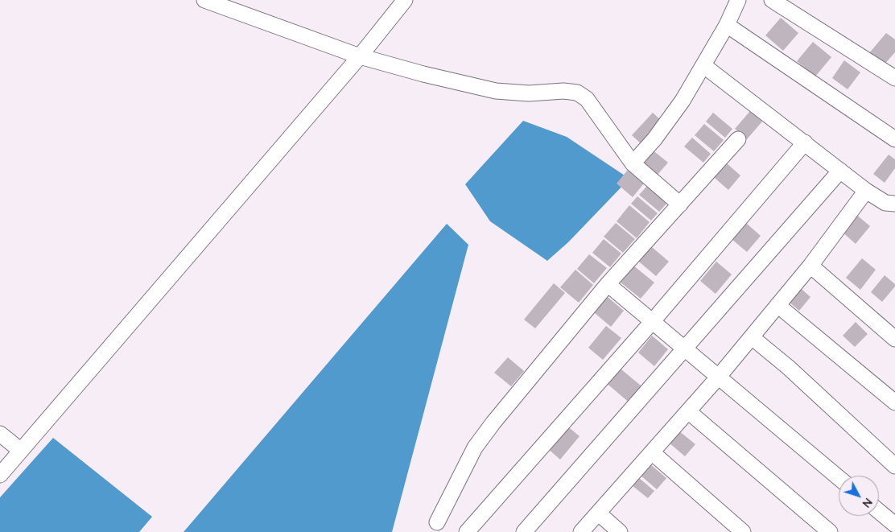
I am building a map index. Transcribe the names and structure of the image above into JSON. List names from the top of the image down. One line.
{"north":"bottom right"}
